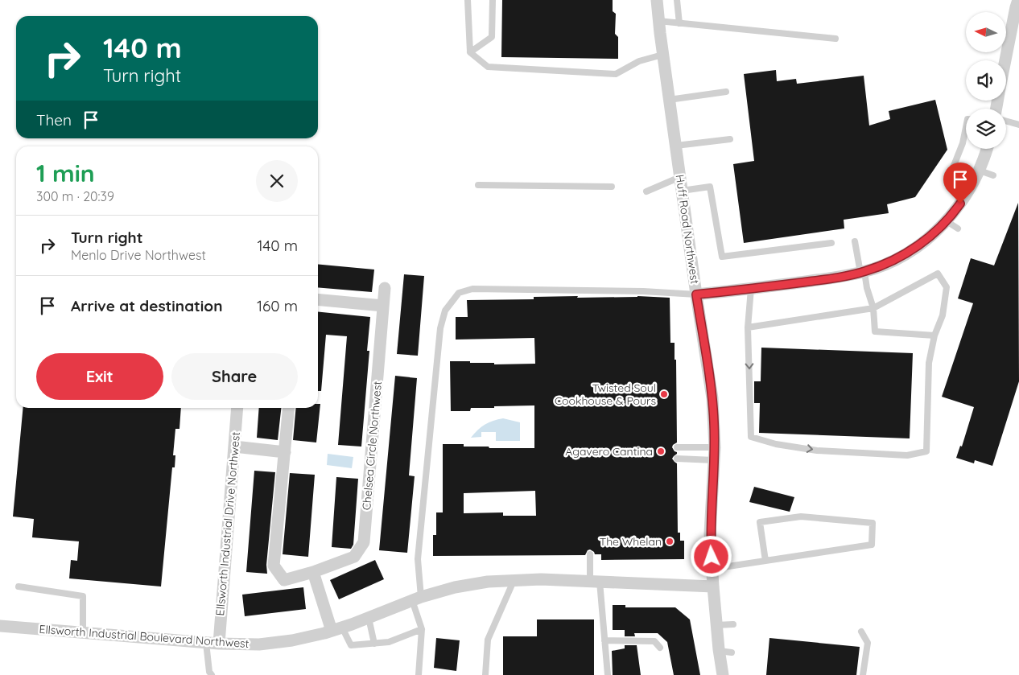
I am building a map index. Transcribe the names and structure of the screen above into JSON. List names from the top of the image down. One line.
{"streets":{"street":["Huff Road Northwest","Chelsea Circle Northwest","Ellsworth Industrial Drive Northwest","Ellsworth Industrial Boulevard Northwest"]},"crossings":[["Huff Road Northwest","Ellsworth Industrial Boulevard Northwest"],["Ellsworth Industrial Drive Northwest","Ellsworth Industrial Boulevard Northwest"]],"places":["Twisted Soul Cookhouse & Pours","Agavero Cantina","The Whelan"],"north":"left","page":{"turn":["140 m","Turn right"],"then":"Then","heading":["1 min","300 m · 20:39"],"list":[{"name":"Turn right","note":"Menlo Drive Northwest","value":"140 m"},{"name":"Arrive at destination","value":"160 m"}],"buttons":["Exit","Share"]}}
